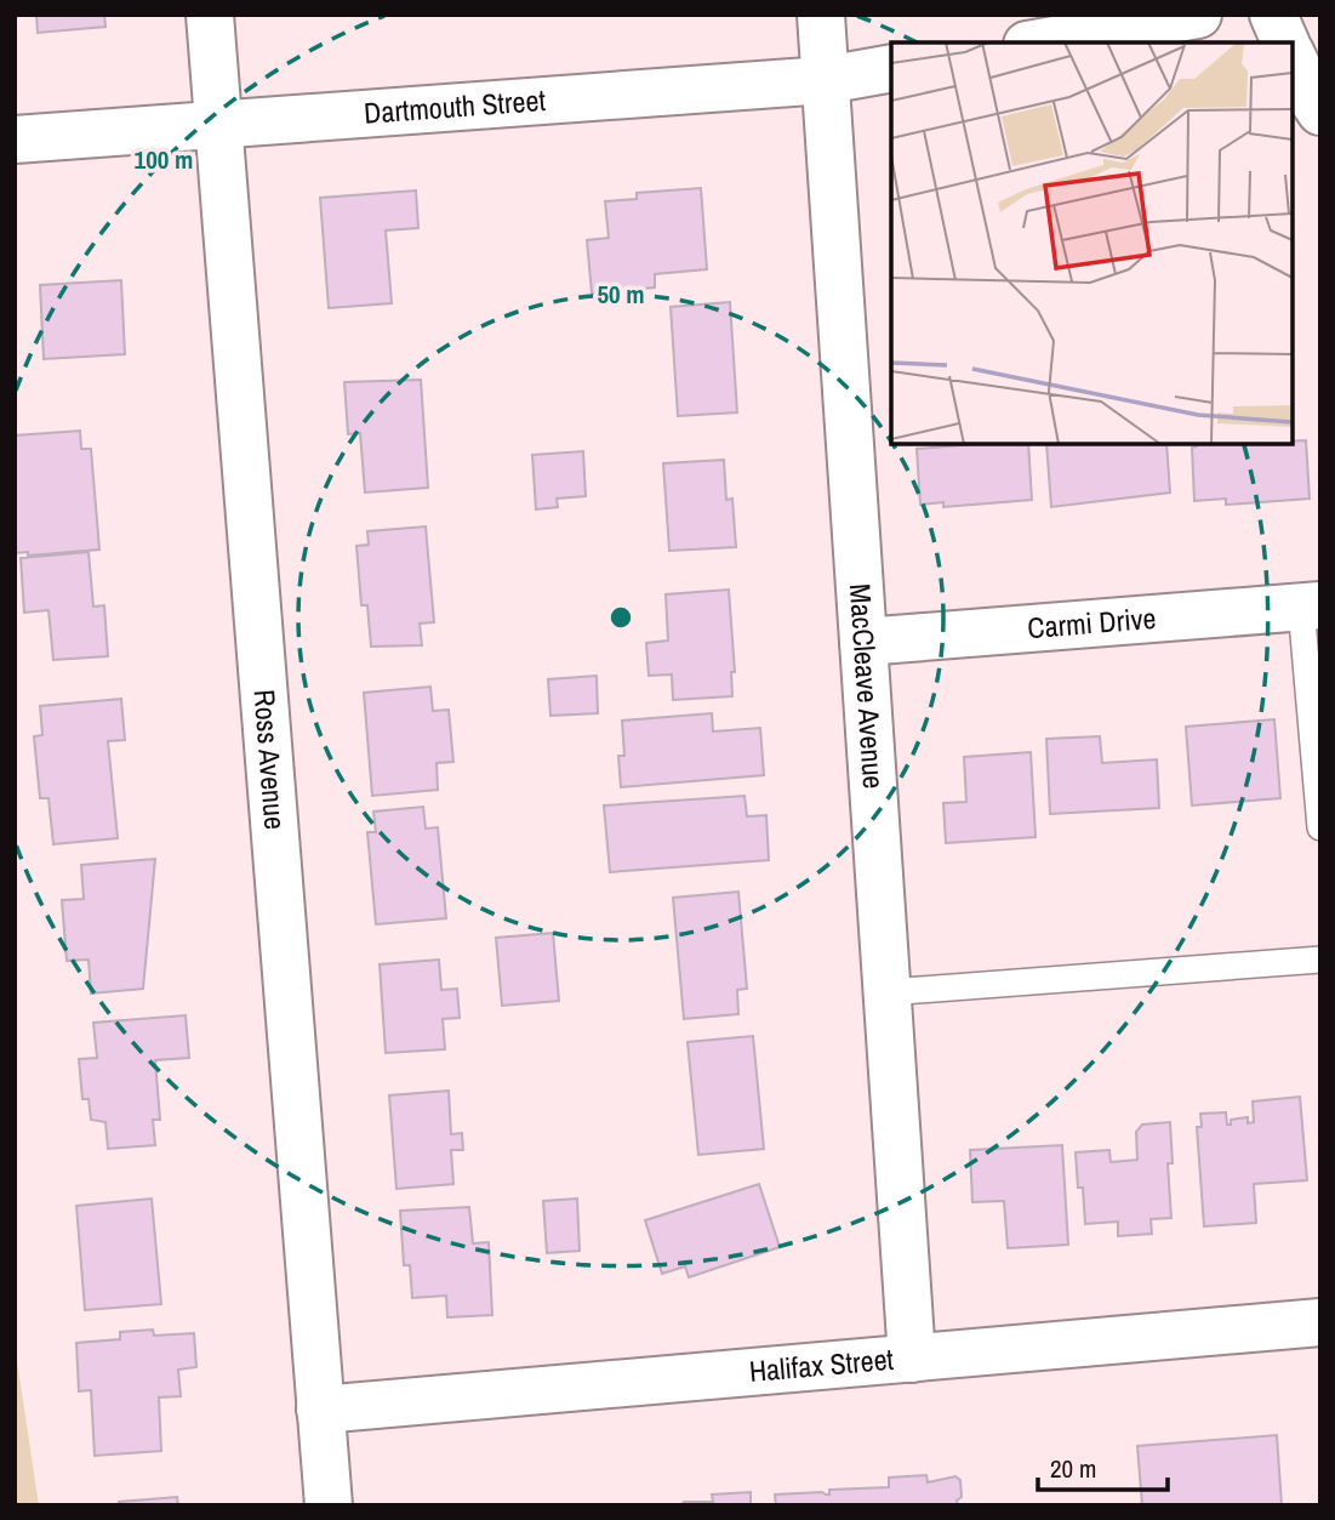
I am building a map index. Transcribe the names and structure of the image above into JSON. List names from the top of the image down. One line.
{"streets":{"street":["Dartmouth Street","Carmi Drive","MacCleave Avenue","Ross Avenue","Halifax Street"]},"crossings":[["Dartmouth Street","MacCleave Avenue"],["Dartmouth Street","Ross Avenue"],["Carmi Drive","MacCleave Avenue"],["MacCleave Avenue","Halifax Street"],["Ross Avenue","Halifax Street"]],"scale_bar":"20 m","rings":["100 m","50 m"]}
